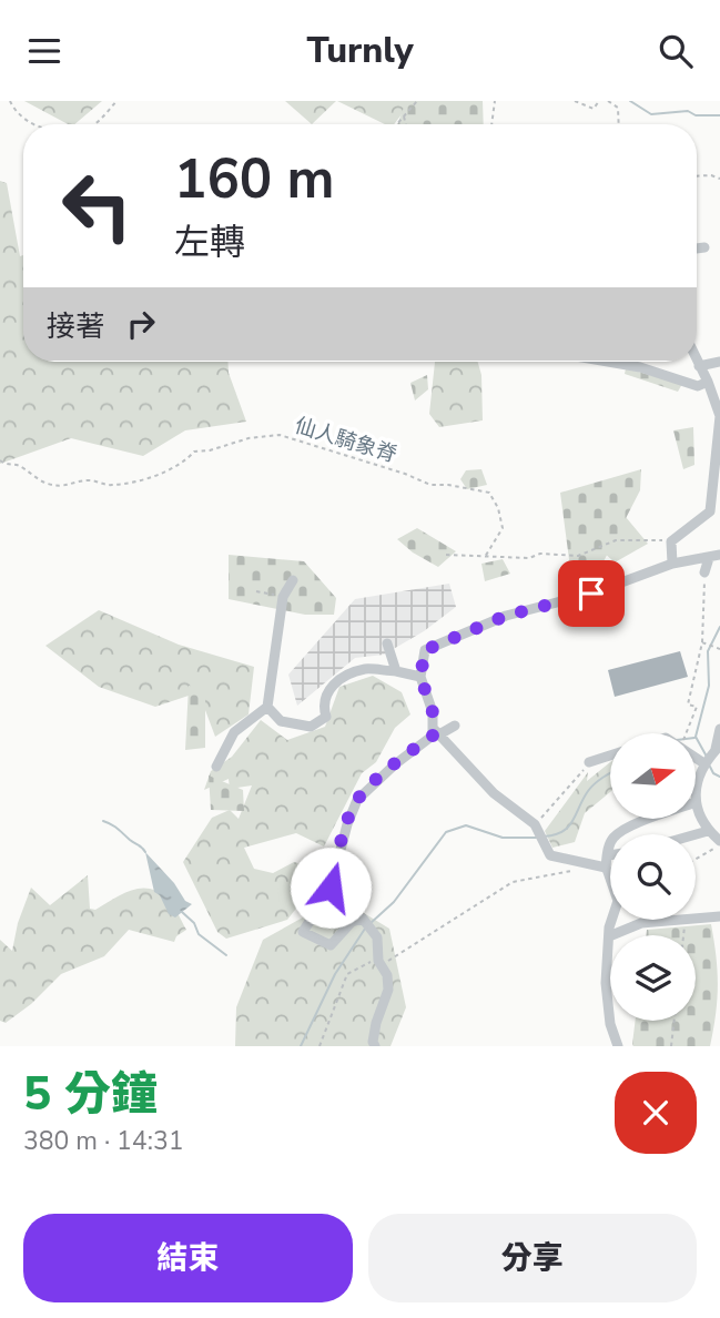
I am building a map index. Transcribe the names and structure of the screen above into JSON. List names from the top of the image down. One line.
{"streets":{"path":["仙人騎象脊"]},"north":"right","page":{"header":"Turnly","turn":["160 m","左轉"],"then":"接著","heading":["5 分鐘","380 m · 14:31"],"buttons":["結束","分享"]}}
